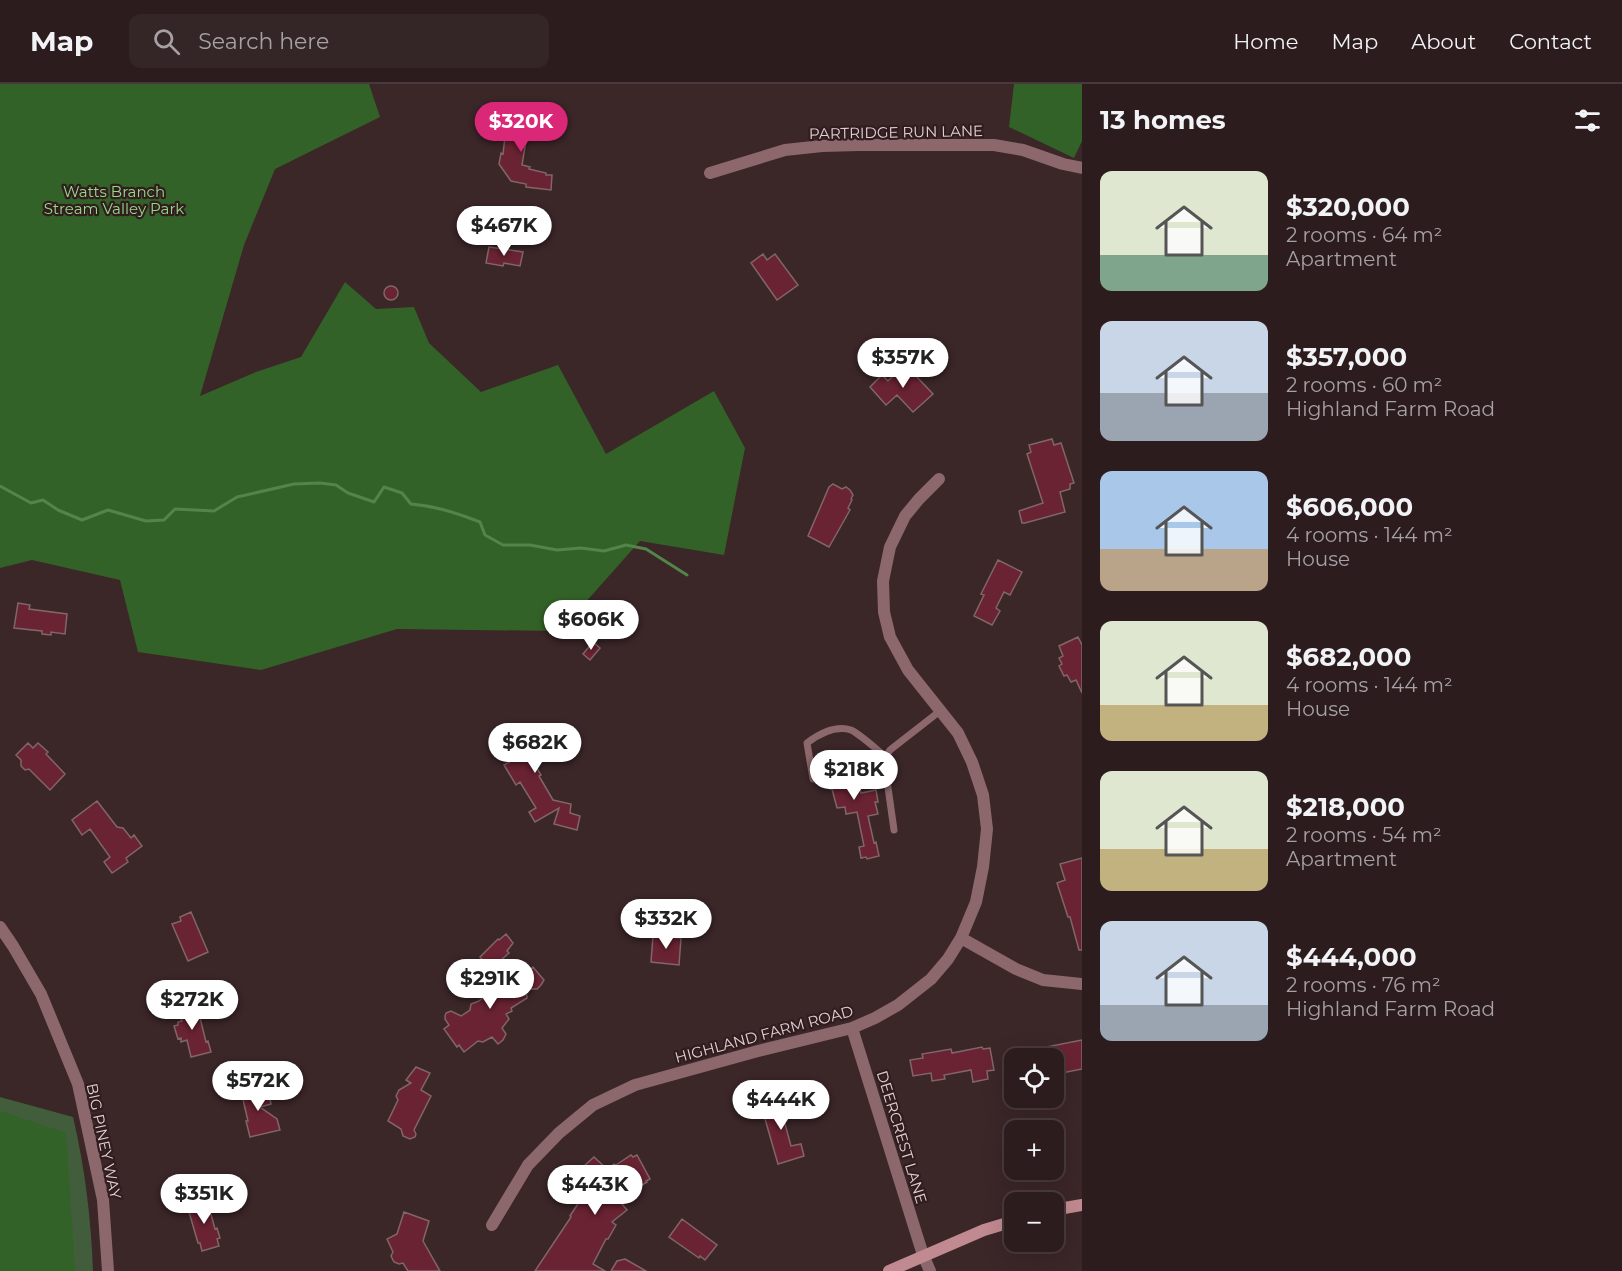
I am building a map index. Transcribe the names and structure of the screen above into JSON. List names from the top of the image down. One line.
{"streets":{"street":["PARTRIDGE RUN LANE","HIGHLAND FARM ROAD","DEERCREST LANE","BIG PINEY WAY"]},"crossings":[["HIGHLAND FARM ROAD","DEERCREST LANE"]],"parks":["Watts Branch Stream Valley Park"],"page":{"header":"Map","search":"Search here","nav":["Home","Map","About","Contact"],"heading":"13 homes","price":["$320K","$467K","$357K","$606K","$682K","$218K","$332K","$291K","$272K","$572K","$444K","$443K","$351K"],"list":[{"name":"$320,000","note":"2 rooms · 64 m² · Apartment"},{"name":"$357,000","note":"2 rooms · 60 m² · Highland Farm Road"},{"name":"$606,000","note":"4 rooms · 144 m² · House"},{"name":"$682,000","note":"4 rooms · 144 m² · House"},{"name":"$218,000","note":"2 rooms · 54 m² · Apartment"},{"name":"$444,000","note":"2 rooms · 76 m² · Highland Farm Road"}],"map_buttons":["+","−"]}}
